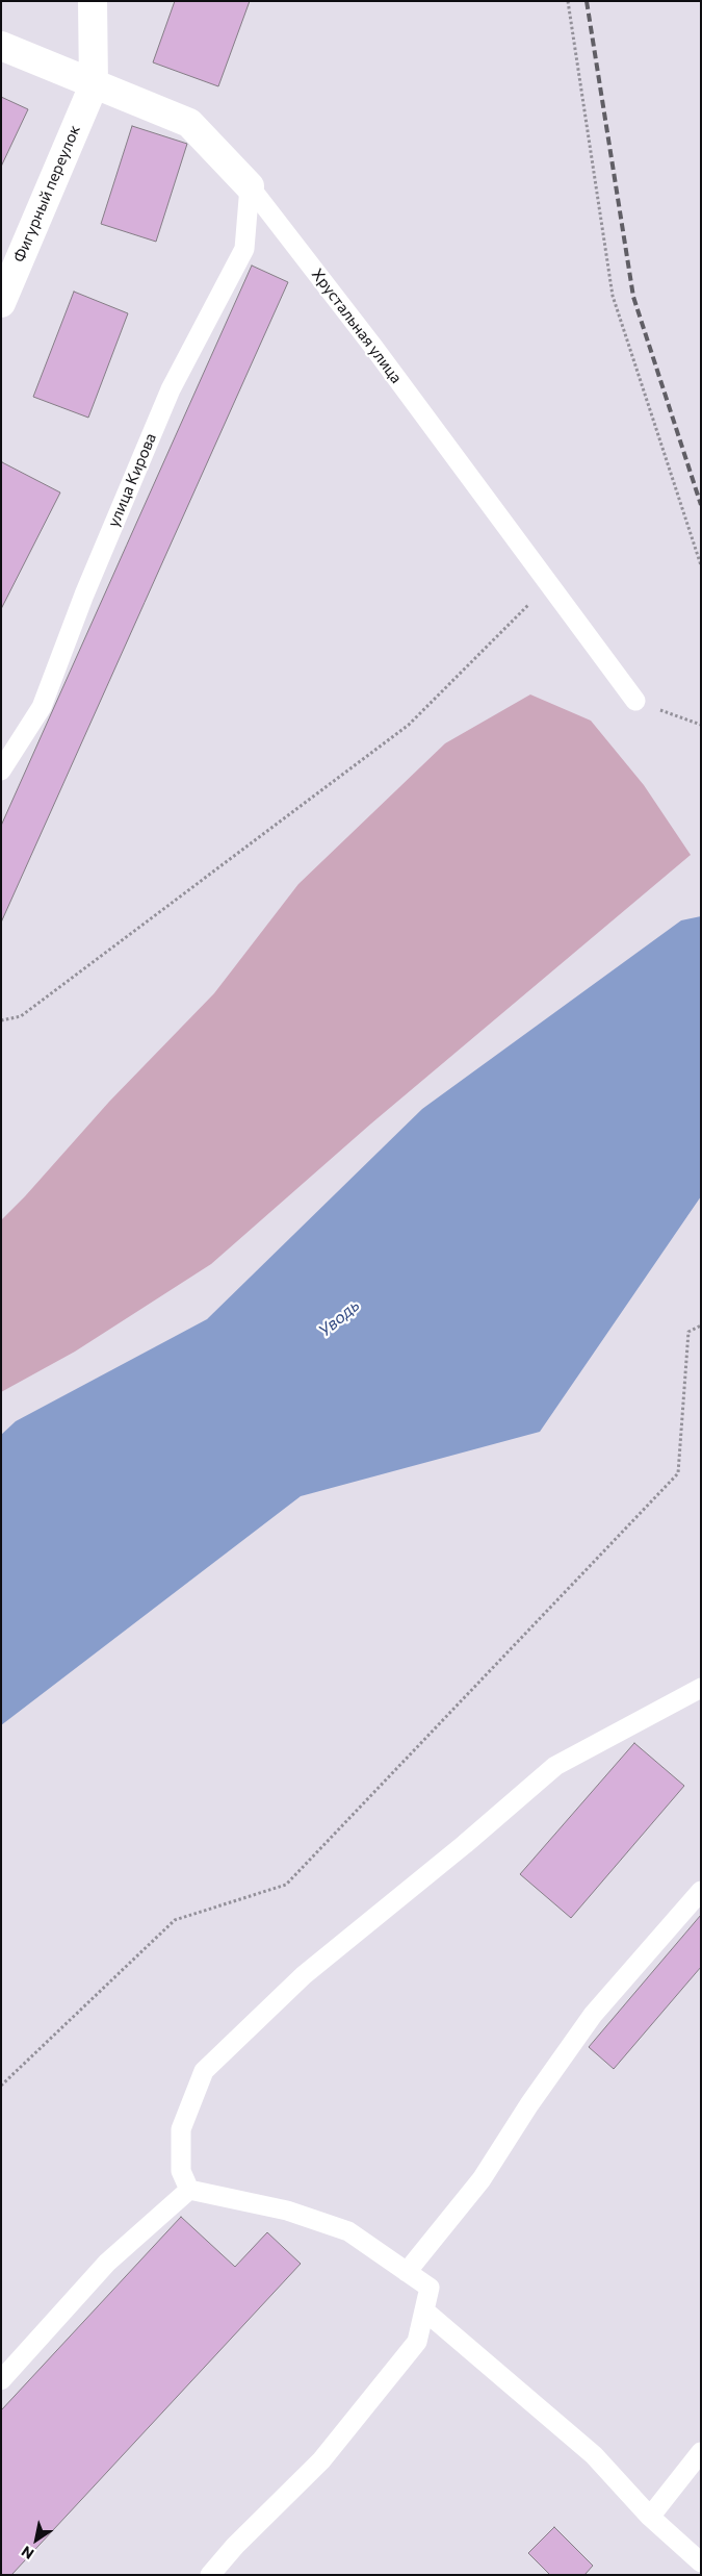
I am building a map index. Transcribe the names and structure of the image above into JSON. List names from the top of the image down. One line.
{"streets":{"street":["Фигурный переулок","Хрустальная улица"],"lane":["улица Кирова"]},"crossings":[["Фигурный переулок","Хрустальная улица"],["Хрустальная улица","улица Кирова"]],"water":["Уводь"],"north":"bottom left"}
